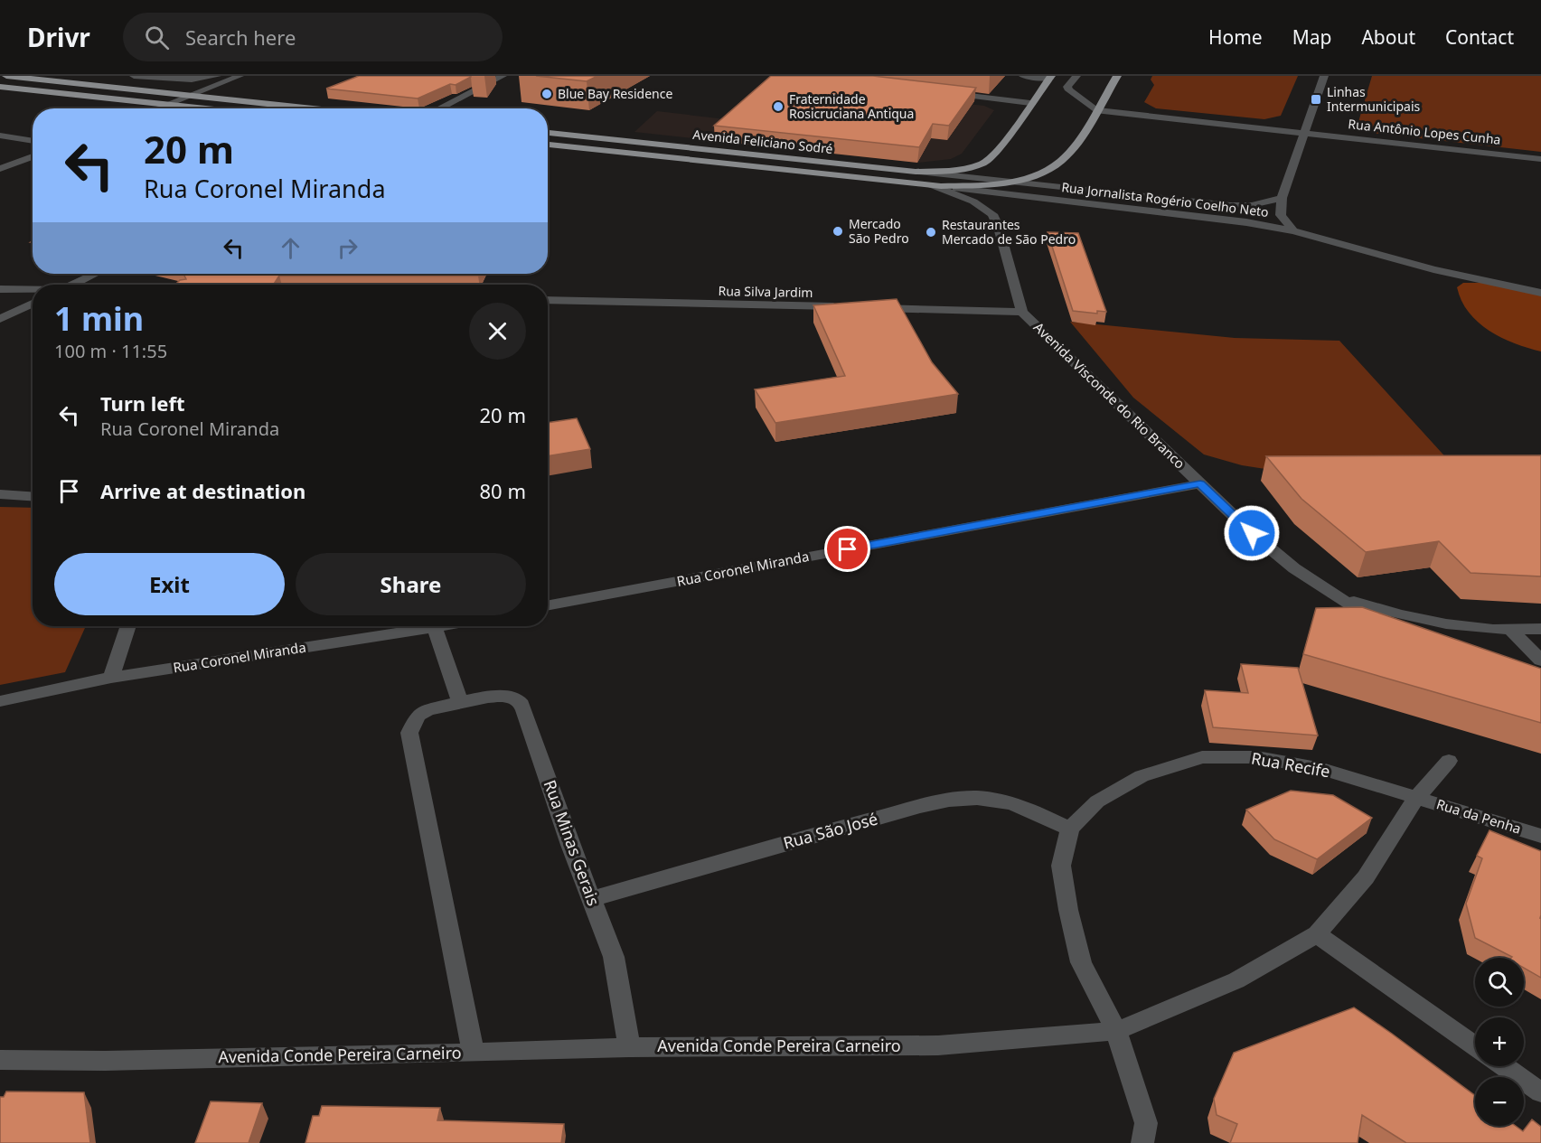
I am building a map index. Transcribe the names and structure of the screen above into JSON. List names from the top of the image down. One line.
{"streets":{"main road":["Avenida Feliciano Sodré"],"street":["Rua Antônio Lopes Cunha","Rua Jornalista Rogério Coelho Neto","Rua Silva Jardim","Avenida Visconde do Rio Branco","Rua Coronel Miranda","Rua Recife","Rua da Penha","Rua São José","Rua Minas Gerais","Avenida Conde Pereira Carneiro"]},"crossings":[["Avenida Feliciano Sodré","Rua Jornalista Rogério Coelho Neto"],["Avenida Feliciano Sodré","Avenida Visconde do Rio Branco"],["Rua Jornalista Rogério Coelho Neto","Avenida Visconde do Rio Branco"],["Avenida Visconde do Rio Branco","Rua Coronel Miranda"],["Rua Recife","Rua da Penha"],["Rua Recife","Rua São José"],["Rua Recife","Avenida Conde Pereira Carneiro"],["Rua da Penha","Avenida Conde Pereira Carneiro"],["Rua São José","Rua Minas Gerais"],["Rua Minas Gerais","Avenida Conde Pereira Carneiro"]],"places":{"other":["Blue Bay Residence","Fraternidade Rosicruciana Antiqua","Mercado São Pedro","Restaurantes Mercado de São Pedro"],"transit":["Linhas Intermunicipais"]},"page":{"header":"Drivr","search":"Search here","nav":["Home","Map","About","Contact"],"turn":["20 m","Rua Coronel Miranda"],"heading":["1 min","100 m · 11:55"],"list":[{"name":"Turn left","note":"Rua Coronel Miranda","value":"20 m"},{"name":"Arrive at destination","value":"80 m"}],"buttons":["Exit","Share"],"map_buttons":["+","−"]}}
